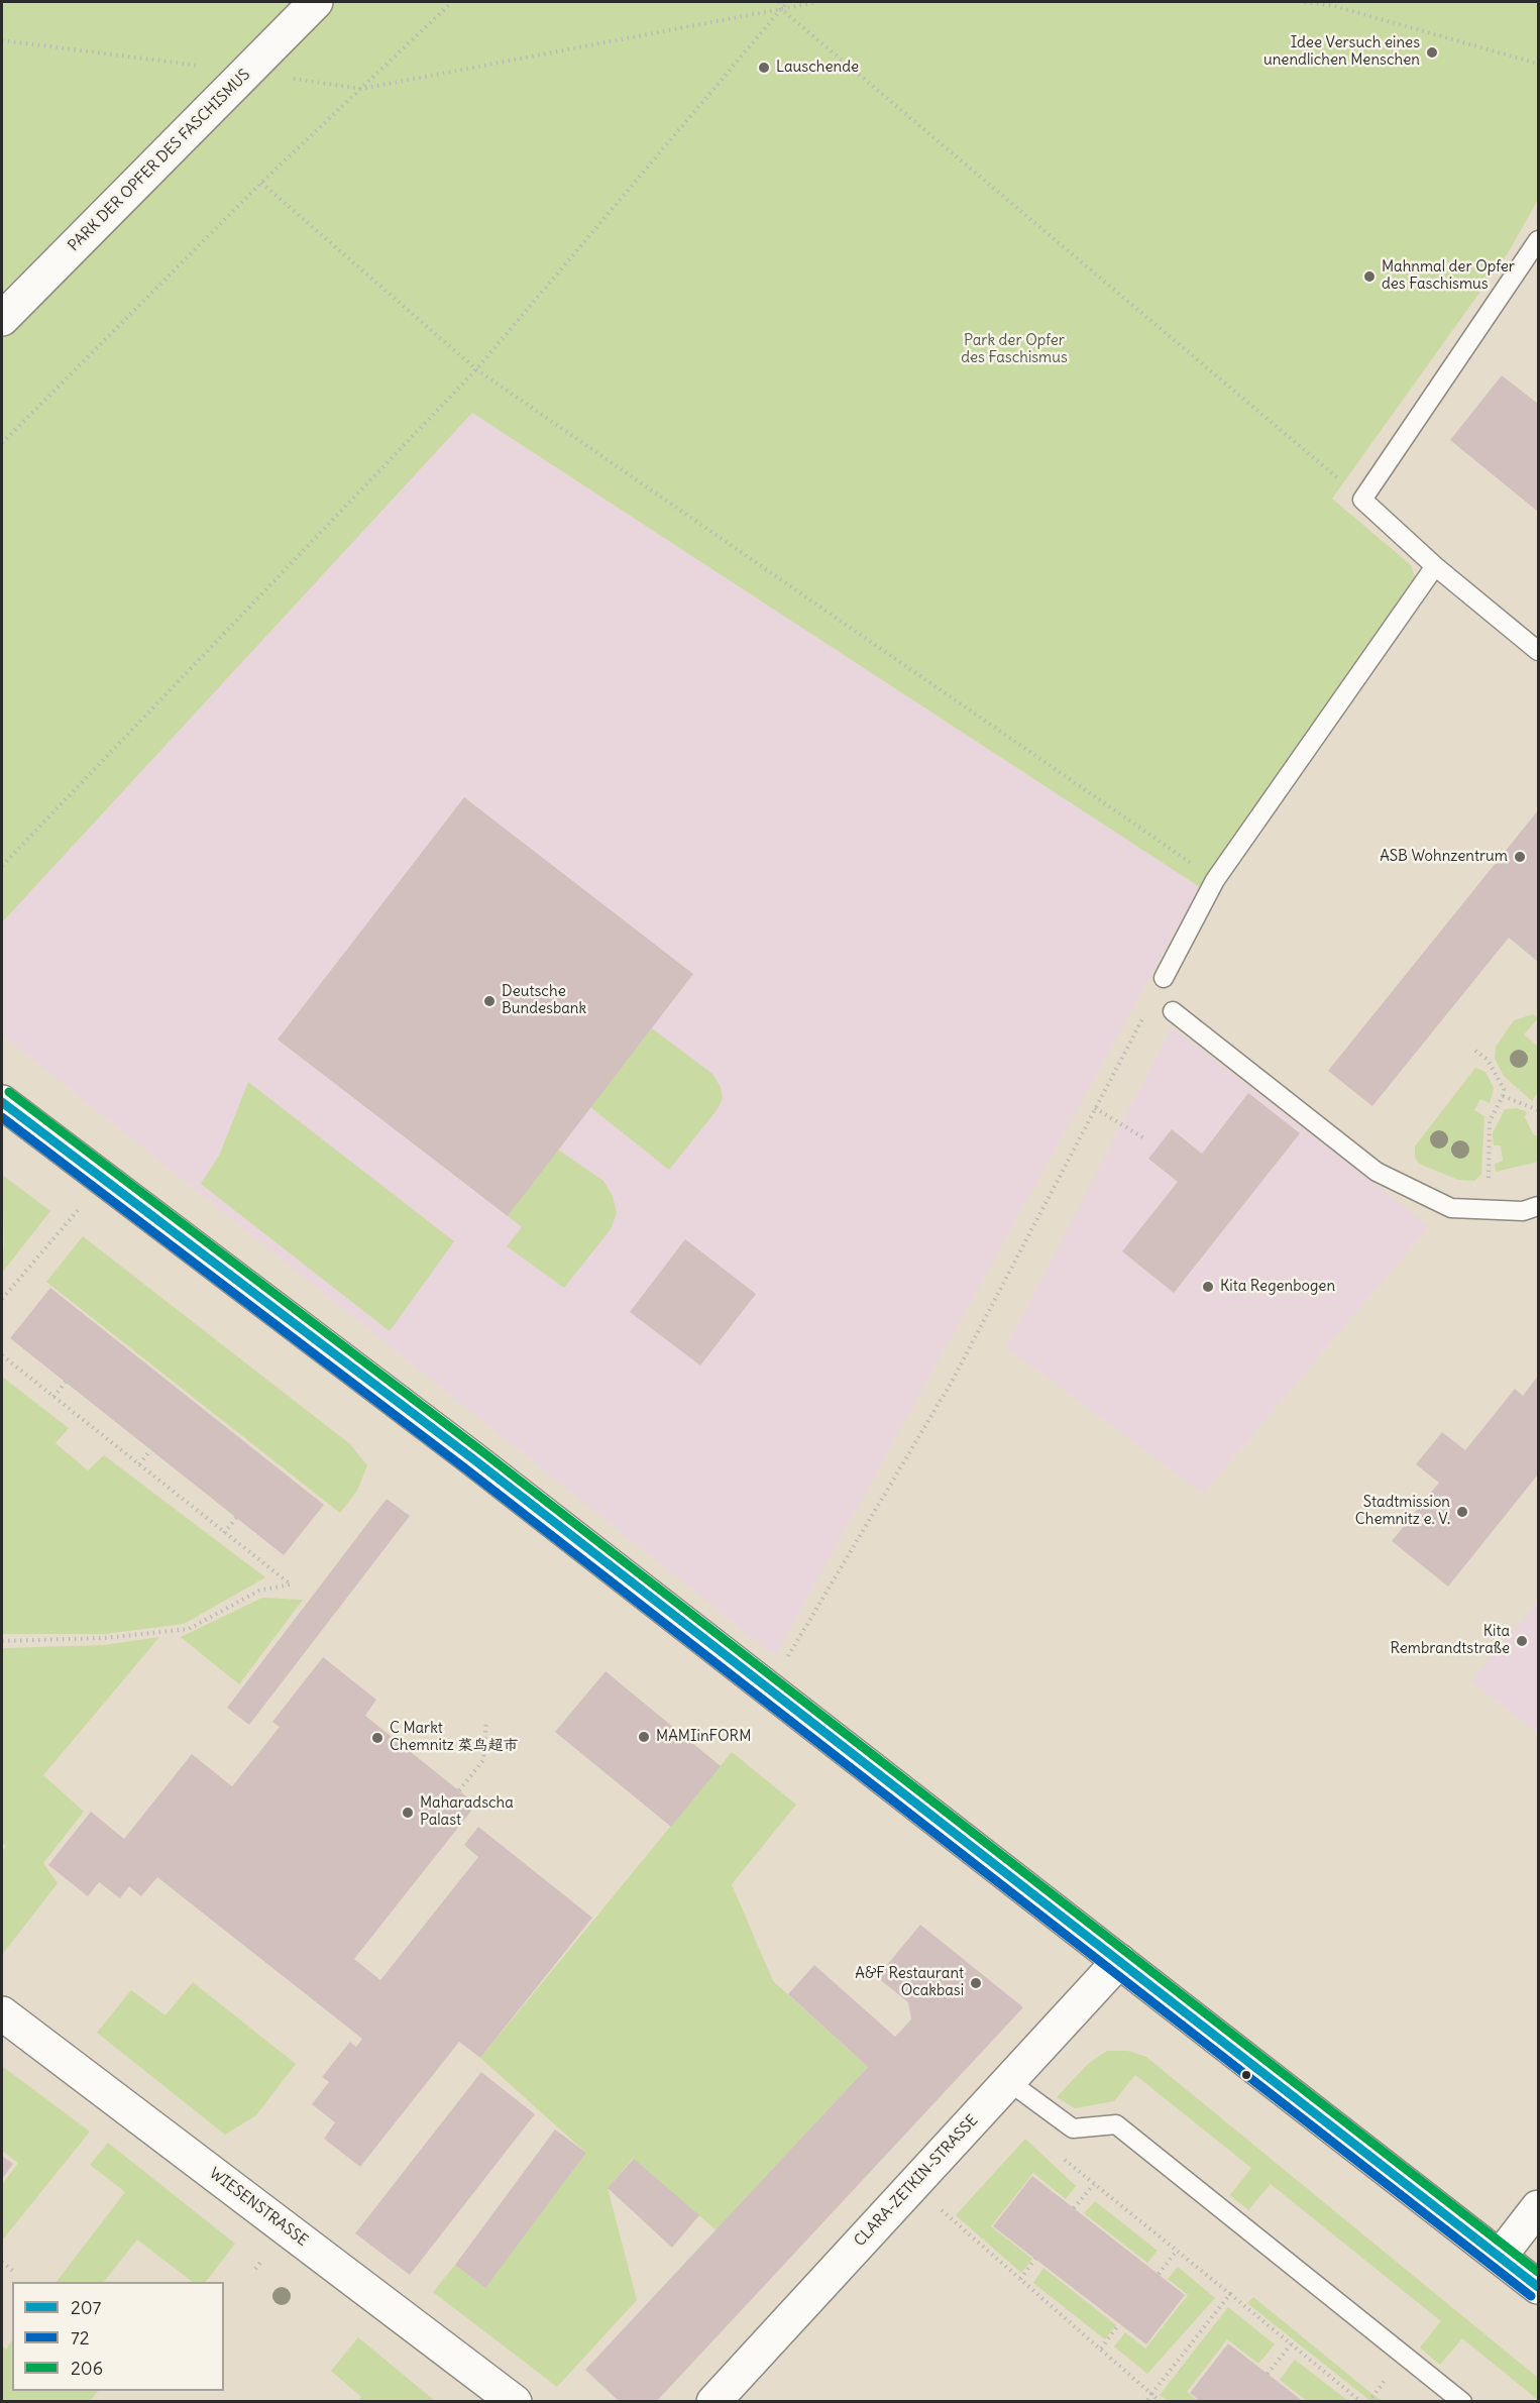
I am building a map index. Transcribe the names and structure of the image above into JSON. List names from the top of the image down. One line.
{"streets":{"main road":["PARK DER OPFER DES FASCHISMUS","CLARA-ZETKIN-STRASSE","WIESENSTRASSE"]},"parks":["Park der Opfer des Faschismus"],"places":["Idee Versuch eines unendlichen Menschen","Lauschende","Mahnmal der Opfer des Faschismus","ASB Wohnzentrum","Deutsche Bundesbank","Kita Regenbogen","Stadtmission Chemnitz e. V.","Kita Rembrandtstraße","MAMIinFORM","C Markt Chemnitz 菜鸟超市","Maharadscha Palast","A&F Restaurant Ocakbasi"],"lines":["transit line 206","transit line 207","transit line 72"],"legend":["207","72","206"]}
